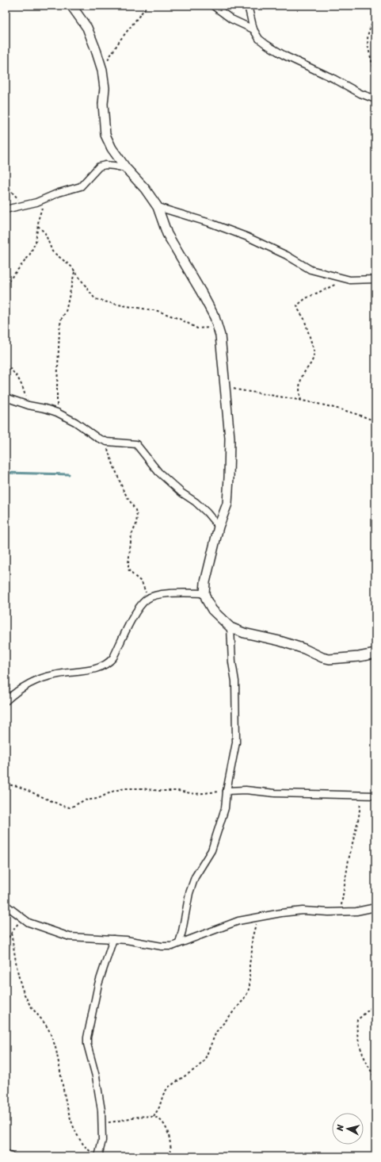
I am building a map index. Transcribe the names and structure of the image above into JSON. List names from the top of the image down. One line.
{"north":"left"}
